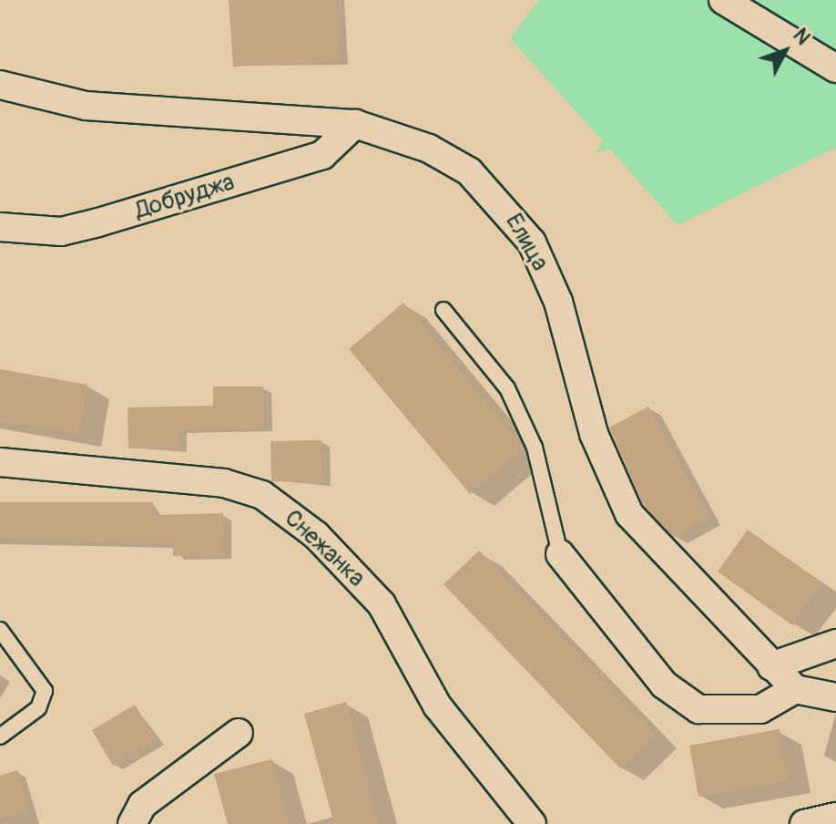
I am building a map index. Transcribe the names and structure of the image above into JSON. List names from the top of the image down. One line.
{"streets":{"street":["Добруджа","Елица","Снежанка"]},"crossings":[["Добруджа","Елица"]],"north":"top right"}
